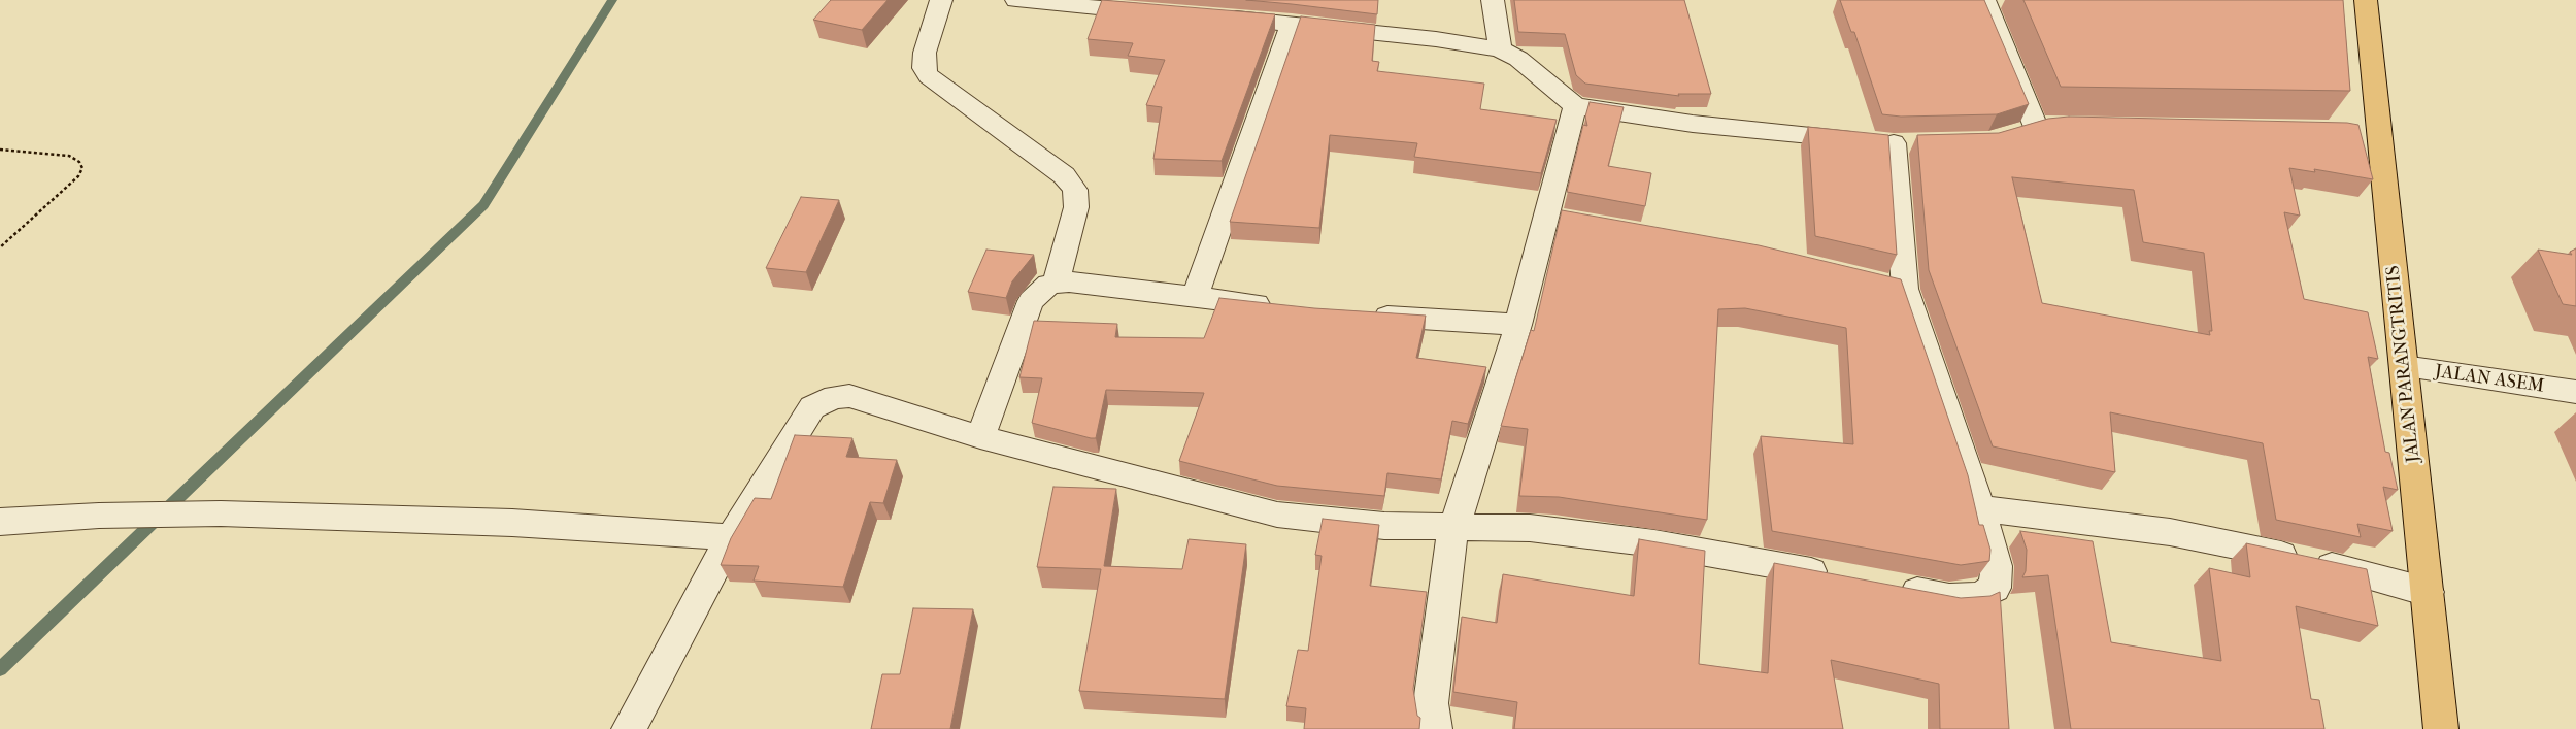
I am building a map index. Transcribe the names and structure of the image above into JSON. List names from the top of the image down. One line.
{"streets":{"main road":["JALAN PARANGTRITIS"],"street":["JALAN ASEM"]},"crossings":[["JALAN PARANGTRITIS","JALAN ASEM"]]}
